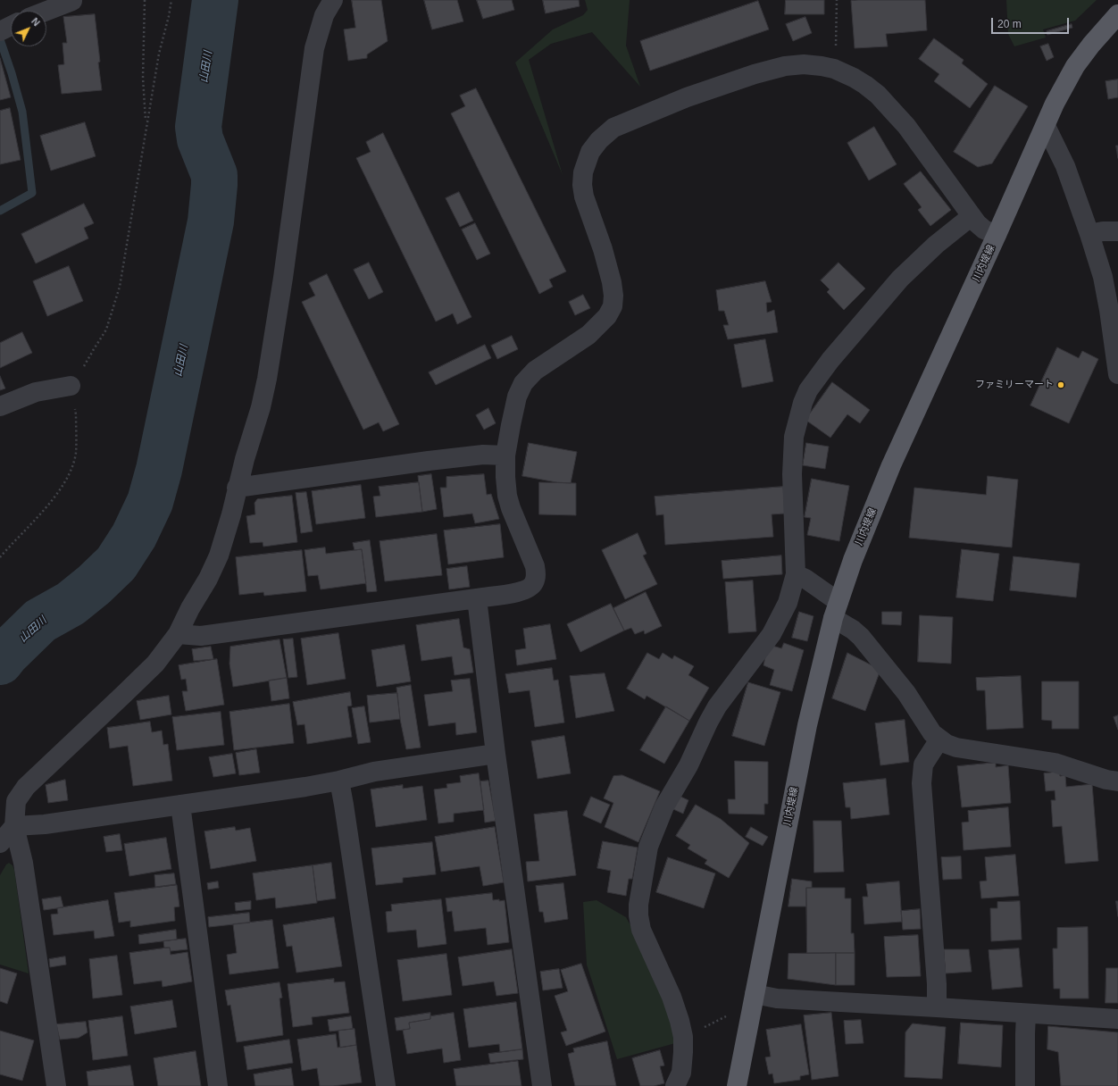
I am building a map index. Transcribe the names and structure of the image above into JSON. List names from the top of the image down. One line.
{"streets":{"main road":["川内堤線"]},"water":["山田川"],"places":["ファミリーマート"],"scale_bar":"20 m","north":"top right"}
